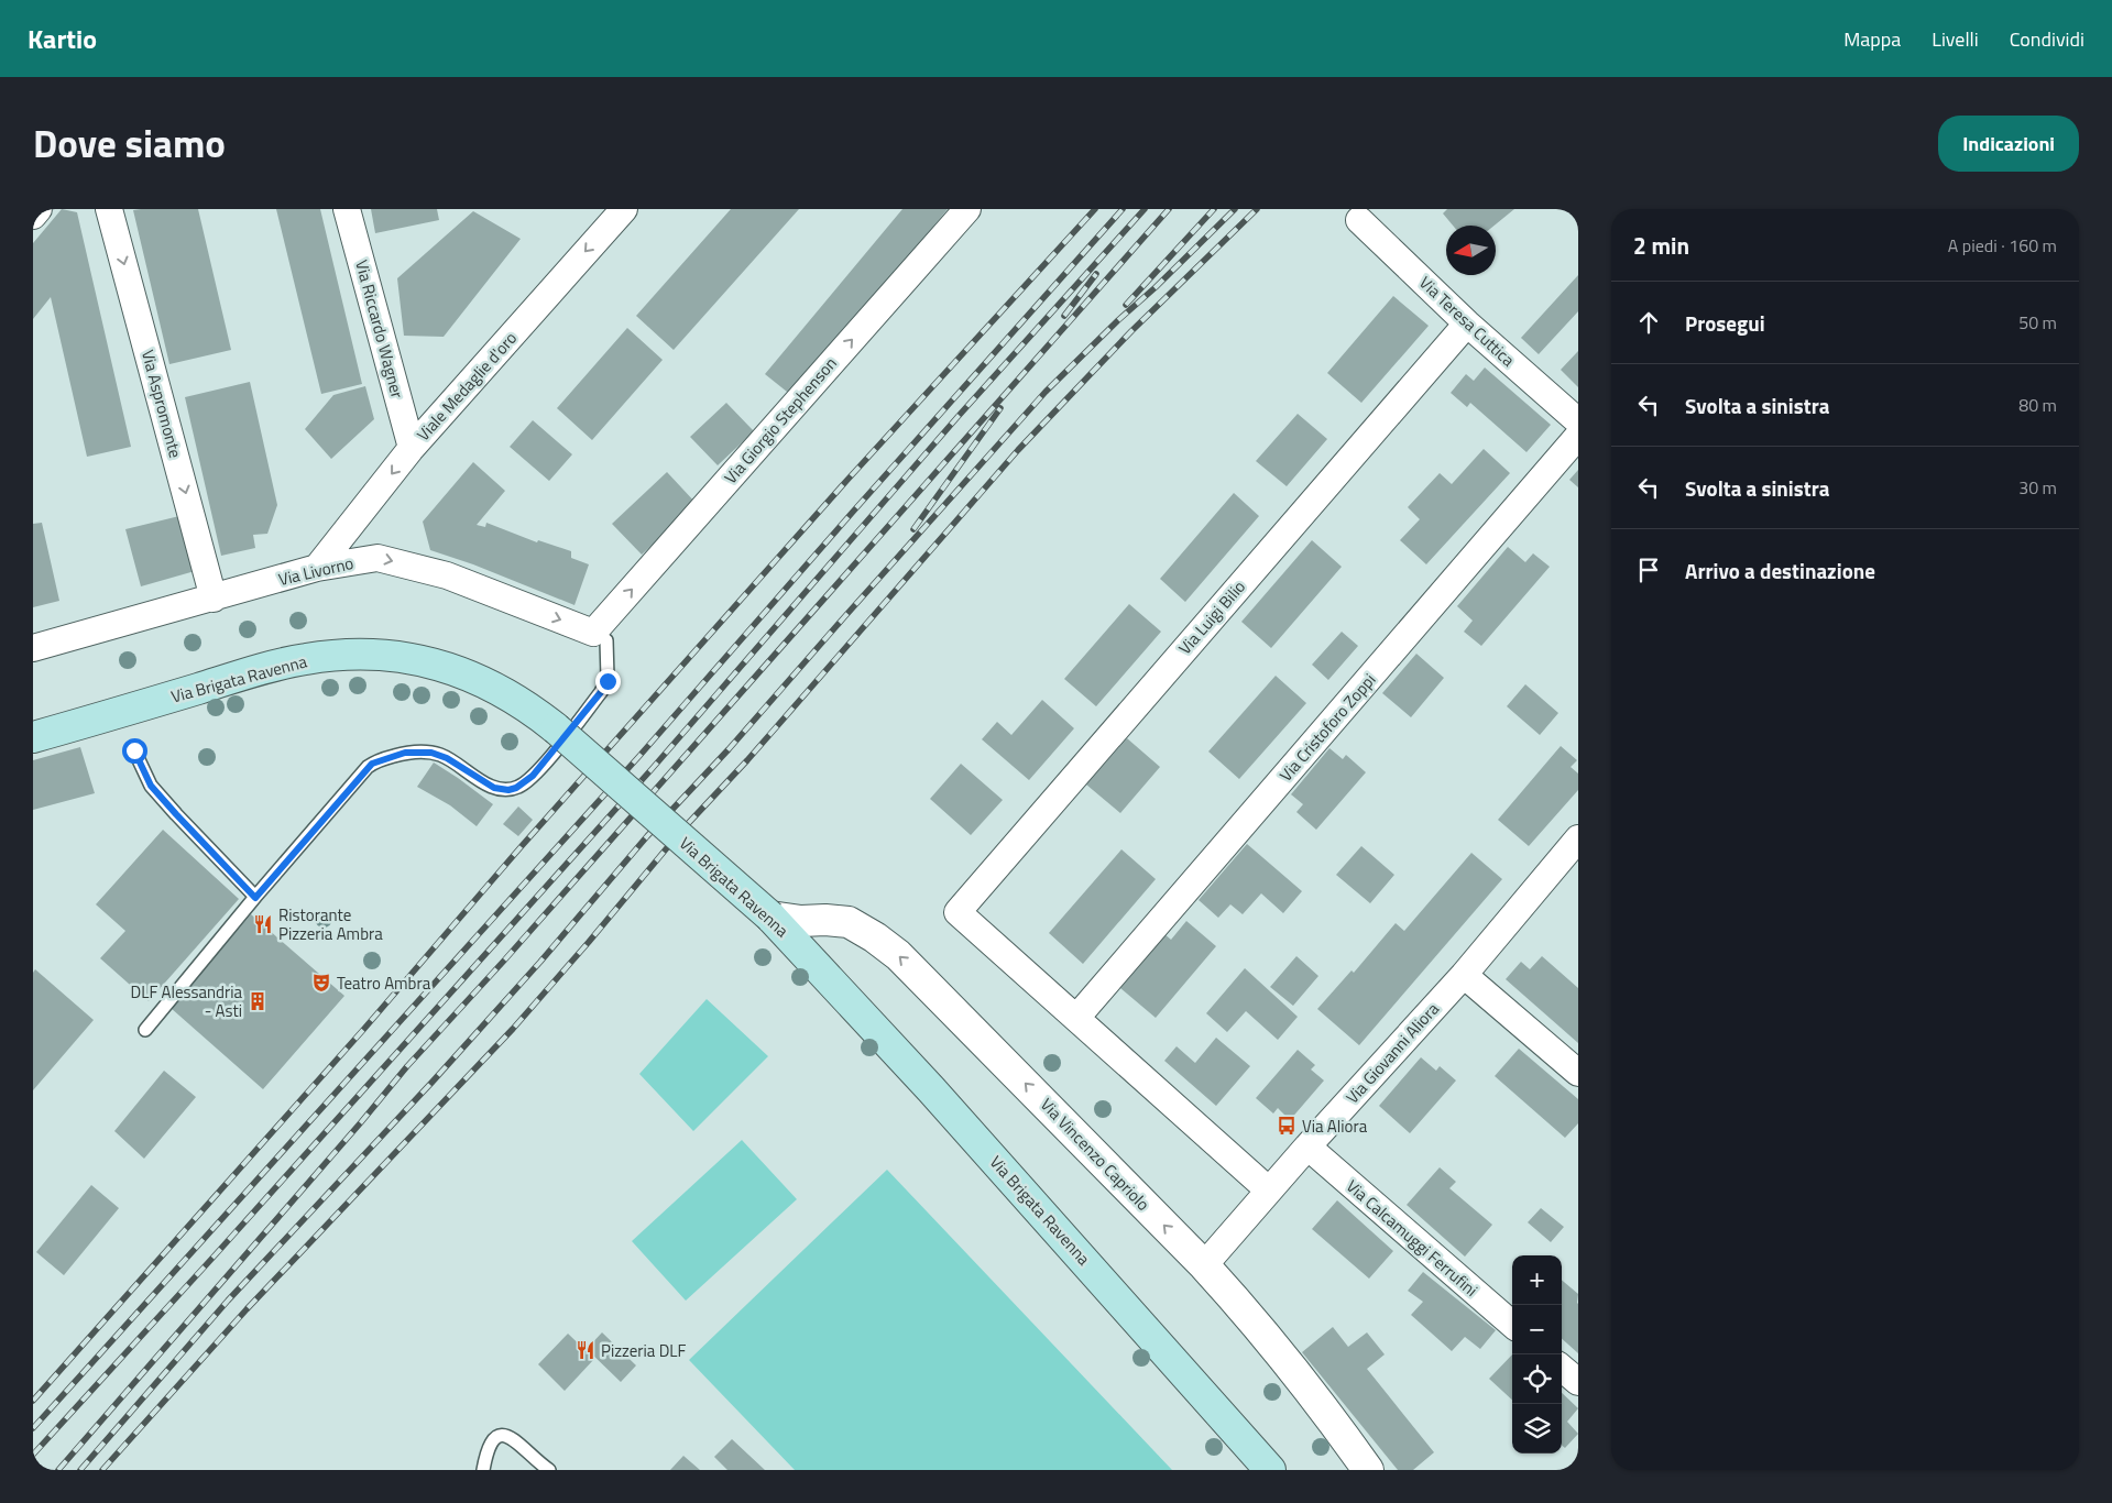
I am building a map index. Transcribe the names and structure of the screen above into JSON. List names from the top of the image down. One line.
{"streets":{"main road":["Via Brigata Ravenna"],"street":["Via Teresa Cuttica","Via Riccardo Wagner","Viale Medaglie d'oro","Via Aspromonte","Via Giorgio Stephenson","Via Livorno","Via Luigi Bilio","Via Cristoforo Zoppi","Via Giovanni Aliora","Via Vincenzo Capriolo","Via Calcamuggi Ferrufini"]},"crossings":[["Via Teresa Cuttica","Via Luigi Bilio"],["Via Riccardo Wagner","Viale Medaglie d'oro"],["Viale Medaglie d'oro","Via Livorno"],["Via Aspromonte","Via Livorno"],["Via Giorgio Stephenson","Via Livorno"],["Via Luigi Bilio","Via Cristoforo Zoppi"],["Via Brigata Ravenna","Via Vincenzo Capriolo"],["Via Giovanni Aliora","Via Vincenzo Capriolo"],["Via Giovanni Aliora","Via Calcamuggi Ferrufini"]],"one_way":["Viale Medaglie d'oro","Via Aspromonte","Via Giorgio Stephenson","Via Livorno"],"places":{"restaurant":["Ristorante Pizzeria Ambra","Pizzeria DLF"],"theatre":["Teatro Ambra"],"building":["DLF Alessandria - Asti"],"bus stop":["Via Aliora"]},"north":"left","page":{"header":"Kartio","nav":["Mappa","Livelli","Condividi"],"title":"Dove siamo","buttons":"Indicazioni","heading":["2 min","A piedi · 160 m"],"list":[["Prosegui","50 m"],["Svolta a sinistra","80 m"],["Svolta a sinistra","30 m"],"Arrivo a destinazione"],"map_buttons":["+","−"]}}
